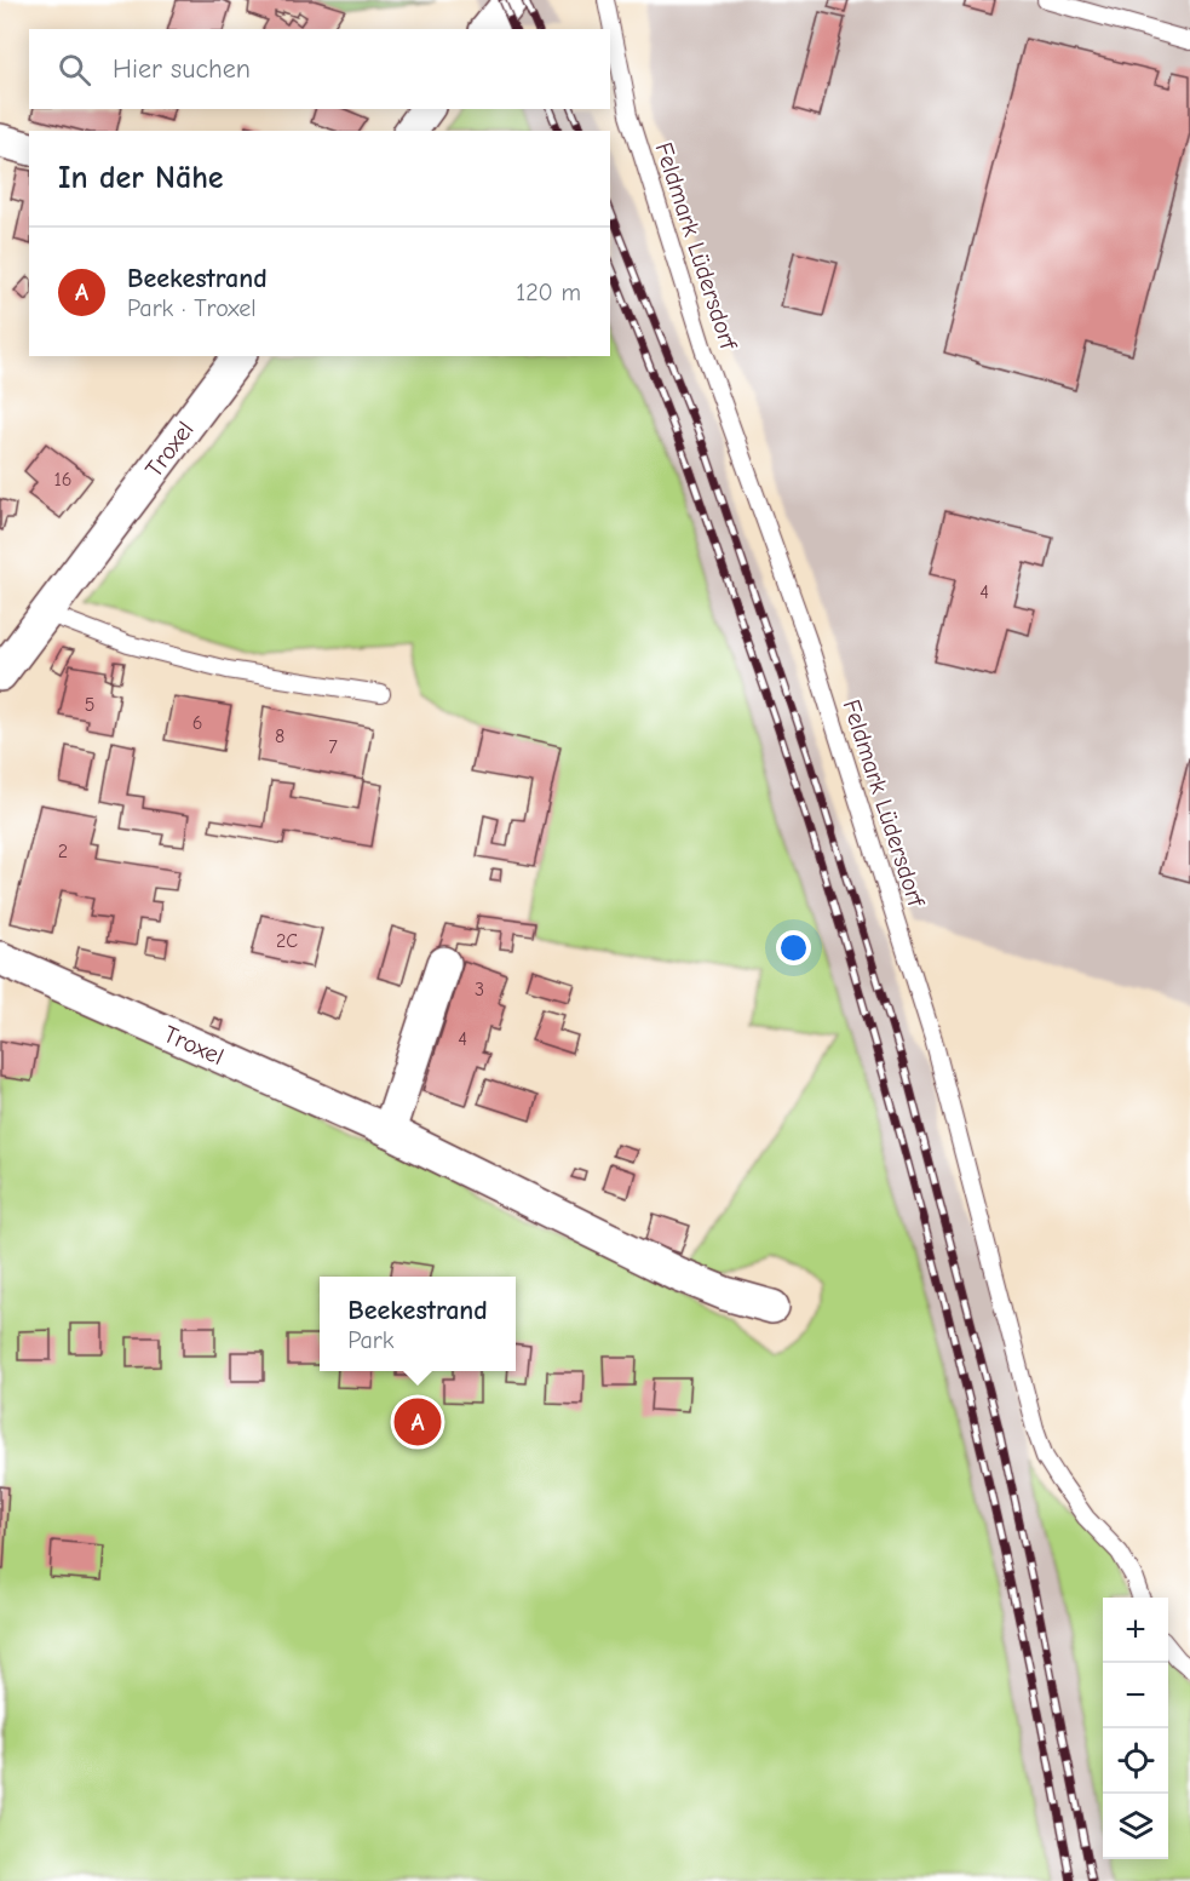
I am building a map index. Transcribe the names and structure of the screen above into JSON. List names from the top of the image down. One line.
{"streets":{"street":["Troxel"],"lane":["Feldmark Lüdersdorf"]},"house_numbers":["16","4","5","6","8","7","2","2C","3","4"],"page":{"search":"Hier suchen","heading":"In der Nähe","list":[{"mark":"A","name":"Beekestrand","note":"Park · Troxel","value":"120 m"}],"popup":["Beekestrand","Park"],"pins":"A","map_buttons":["+","−"]}}
